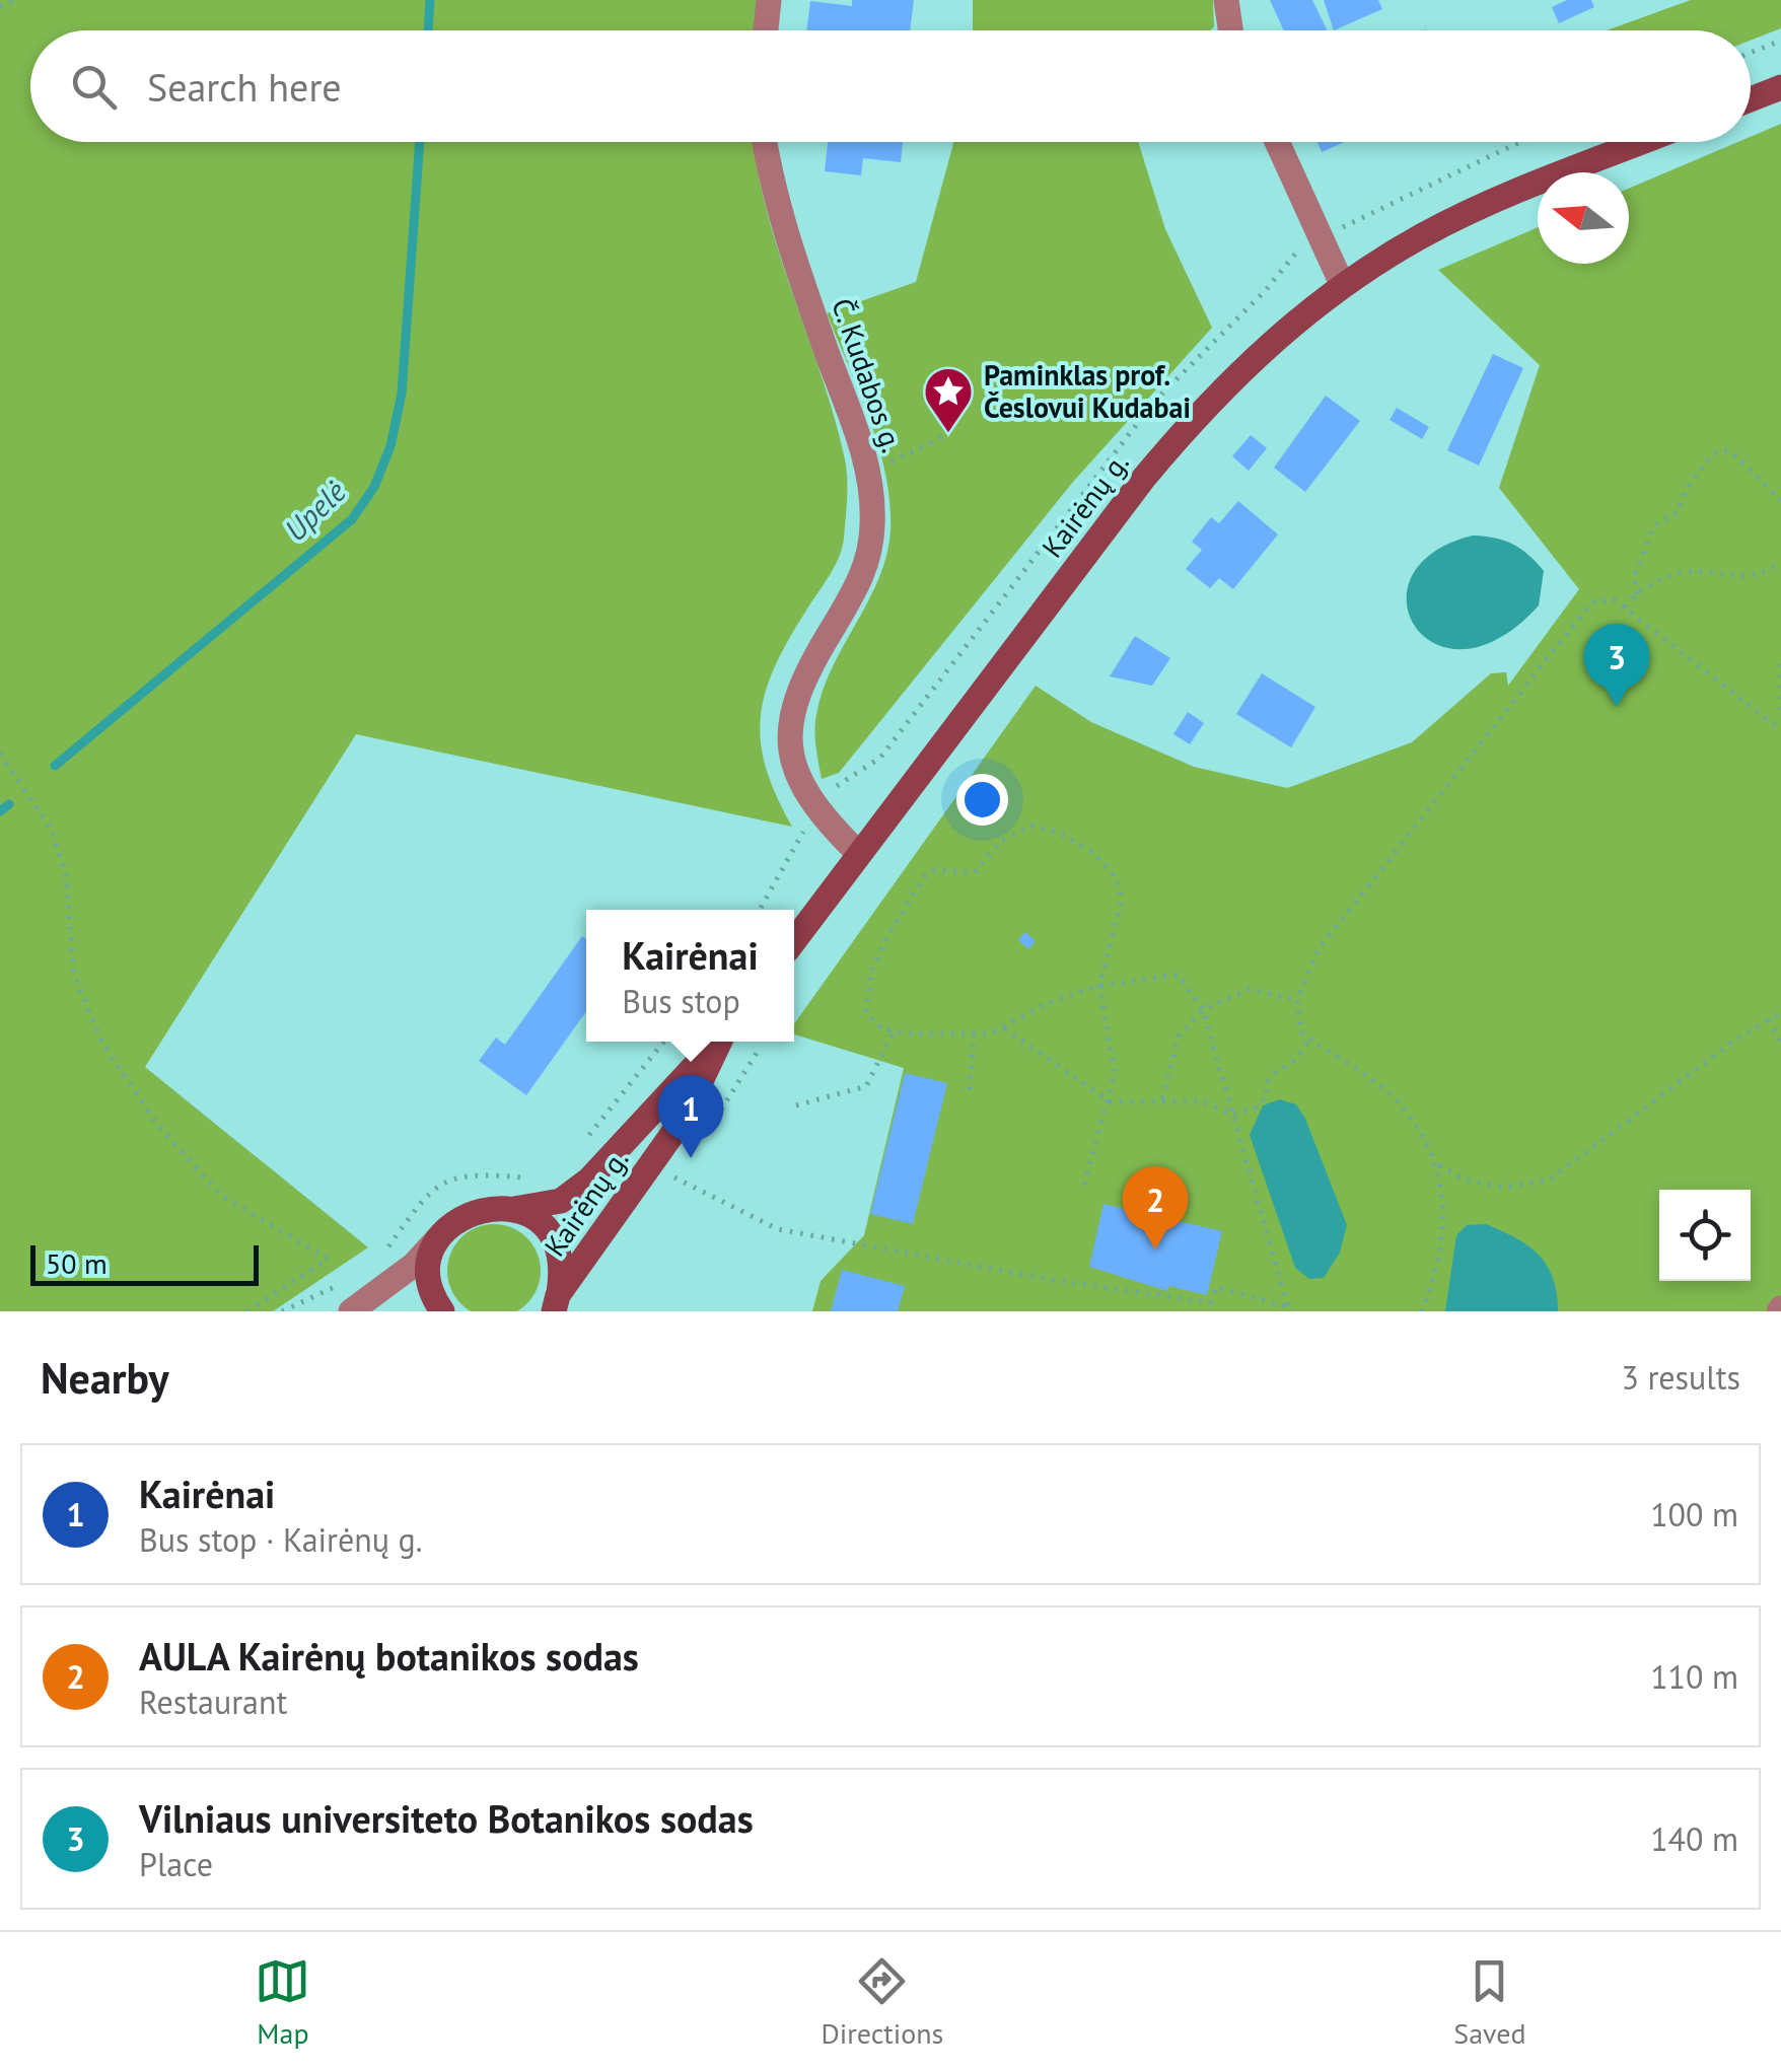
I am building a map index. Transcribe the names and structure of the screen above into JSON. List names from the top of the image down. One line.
{"streets":{"main road":["Kairėnų g."],"street":["Č. Kudabos g."]},"crossings":[["Č. Kudabos g.","Kairėnų g."]],"water":["Upelė"],"places":{"place":["Paminklas prof. Česlovui Kudabai"]},"scale_bar":"50 m","north":"left","page":{"search":"Search here","pins":["3","1","2"],"popup":["Kairėnai","Bus stop"],"scale":"50 m","heading":["Nearby","3 results"],"list":[{"mark":"1","name":"Kairėnai","note":"Bus stop · Kairėnų g.","value":"100 m"},{"mark":"2","name":"AULA Kairėnų botanikos sodas","note":"Restaurant","value":"110 m"},{"mark":"3","name":"Vilniaus universiteto Botanikos sodas","note":"Place","value":"140 m"}],"nav":["Map","Directions","Saved"]}}
